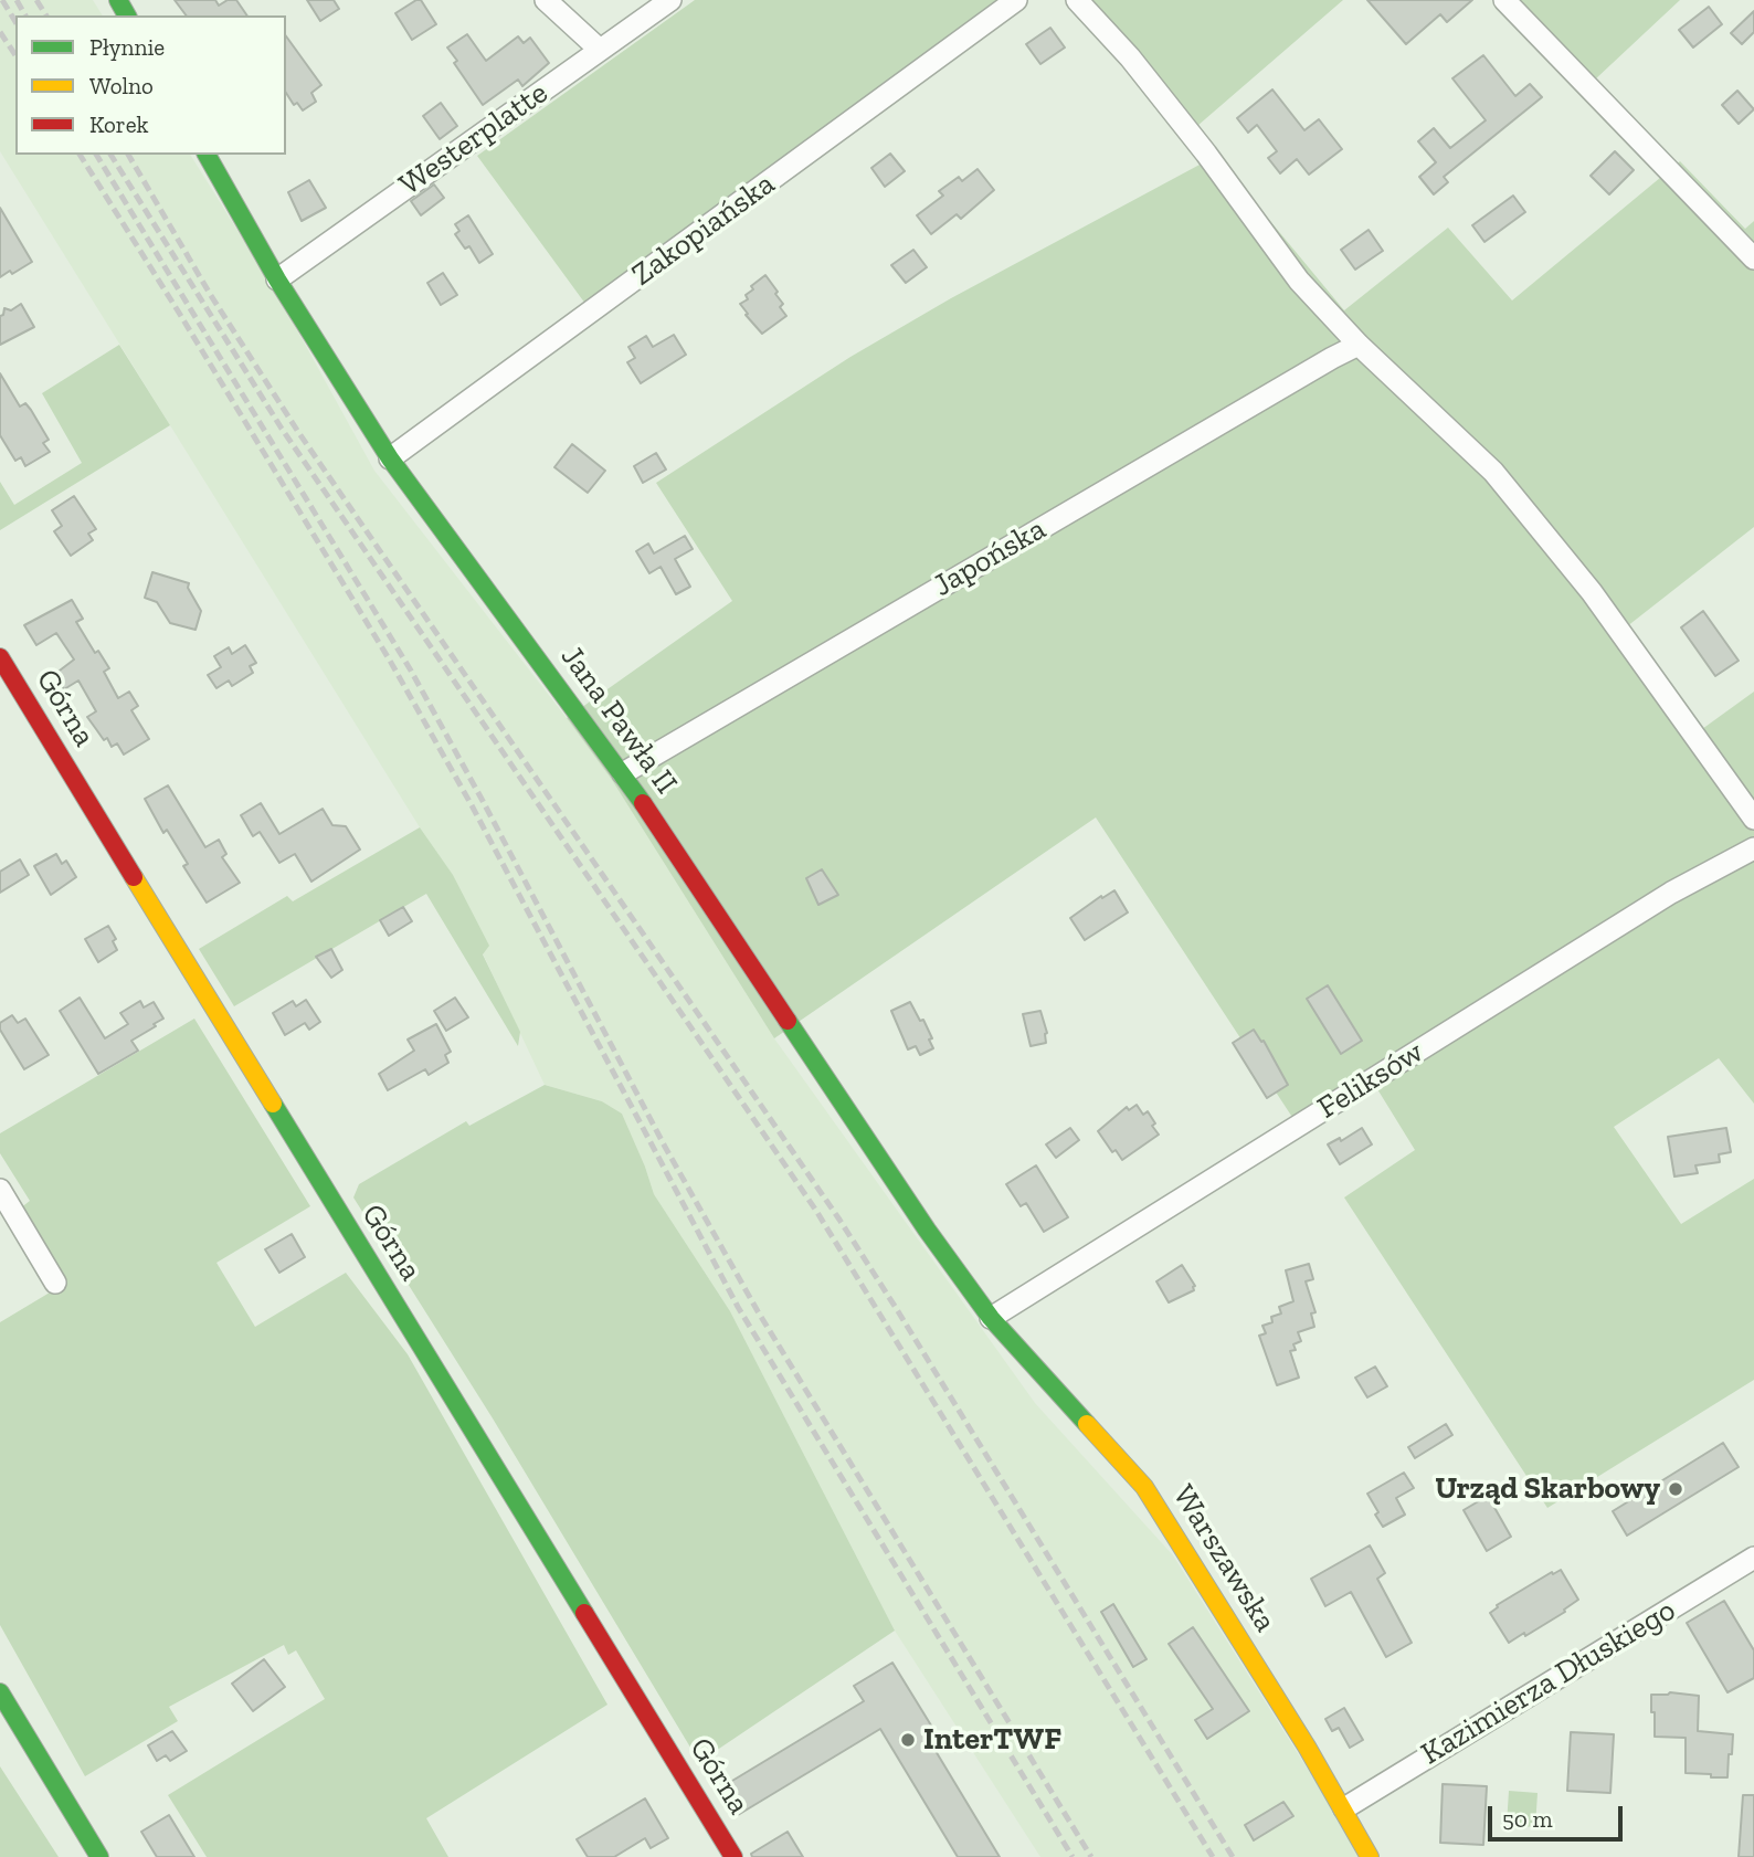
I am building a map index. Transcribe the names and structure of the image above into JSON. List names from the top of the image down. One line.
{"streets":{"main road":["Górna","Jana Pawła II","Warszawska"],"street":["Westerplatte","Zakopiańska","Japońska","Feliksów","Kazimierza Dłuskiego"]},"crossings":[["Westerplatte","Jana Pawła II"],["Zakopiańska","Jana Pawła II"],["Japońska","Jana Pawła II"],["Jana Pawła II","Feliksów"],["Jana Pawła II","Warszawska"],["Feliksów","Warszawska"],["Warszawska","Kazimierza Dłuskiego"]],"places":["Urząd Skarbowy","InterTWF"],"legend":["Płynnie","Wolno","Korek"],"scale_bar":"50 m"}
